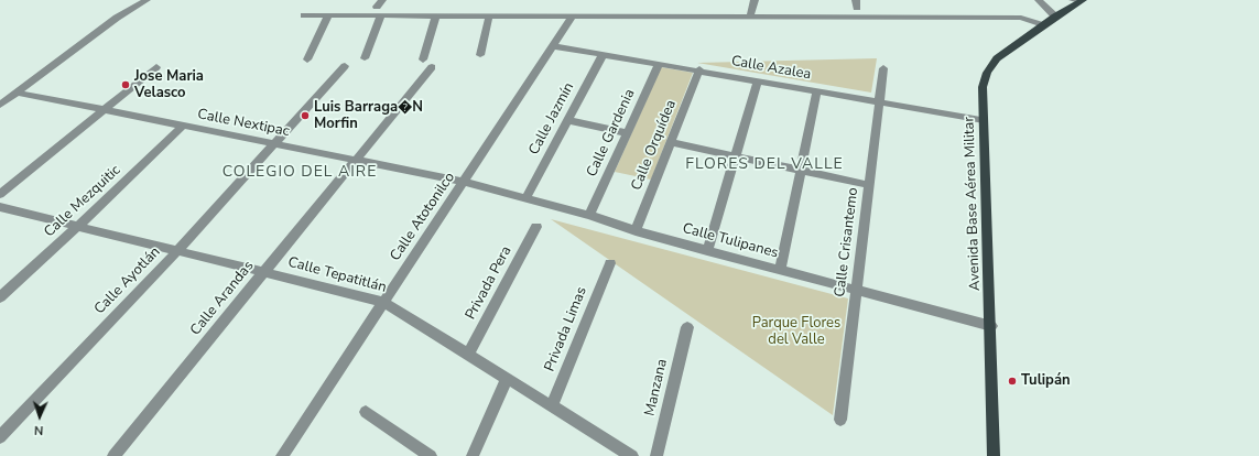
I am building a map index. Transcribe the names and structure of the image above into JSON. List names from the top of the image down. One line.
{"streets":{"main road":["Avenida Base Aérea Militar"],"street":["Calle Azalea","Calle Jazmín","Calle Nextipac","Calle Gardenia","Calle Orquídea","Calle Mezquitic","Calle Atotonilco","Calle Tulipanes","Calle Crisantemo","Calle Tepatitlán","Calle Ayotlán","Privada Pera","Calle Arandas","Privada Limas","Manzana"]},"crossings":[["Calle Azalea","Calle Jazmín"],["Calle Azalea","Calle Gardenia"],["Calle Azalea","Calle Orquídea"],["Calle Azalea","Avenida Base Aérea Militar"],["Calle Azalea","Calle Atotonilco"],["Calle Azalea","Calle Crisantemo"],["Calle Jazmín","Calle Tulipanes"],["Calle Nextipac","Calle Mezquitic"],["Calle Nextipac","Calle Atotonilco"],["Calle Nextipac","Calle Tulipanes"],["Calle Nextipac","Calle Ayotlán"],["Calle Nextipac","Calle Arandas"],["Calle Gardenia","Calle Tulipanes"],["Calle Orquídea","Calle Tulipanes"],["Calle Mezquitic","Calle Tepatitlán"],["Avenida Base Aérea Militar","Calle Tulipanes"],["Calle Atotonilco","Calle Tulipanes"],["Calle Atotonilco","Calle Tepatitlán"],["Calle Tulipanes","Calle Crisantemo"],["Calle Tepatitlán","Calle Ayotlán"],["Calle Tepatitlán","Privada Pera"],["Calle Tepatitlán","Calle Arandas"],["Calle Tepatitlán","Privada Limas"]],"districts":["FLORES DEL VALLE","COLEGIO DEL AIRE"],"parks":["Parque Flores del Valle"],"places":["Jose Maria Velasco","Luis Barraga�N Morfin","Tulipán"],"north":"bottom"}
